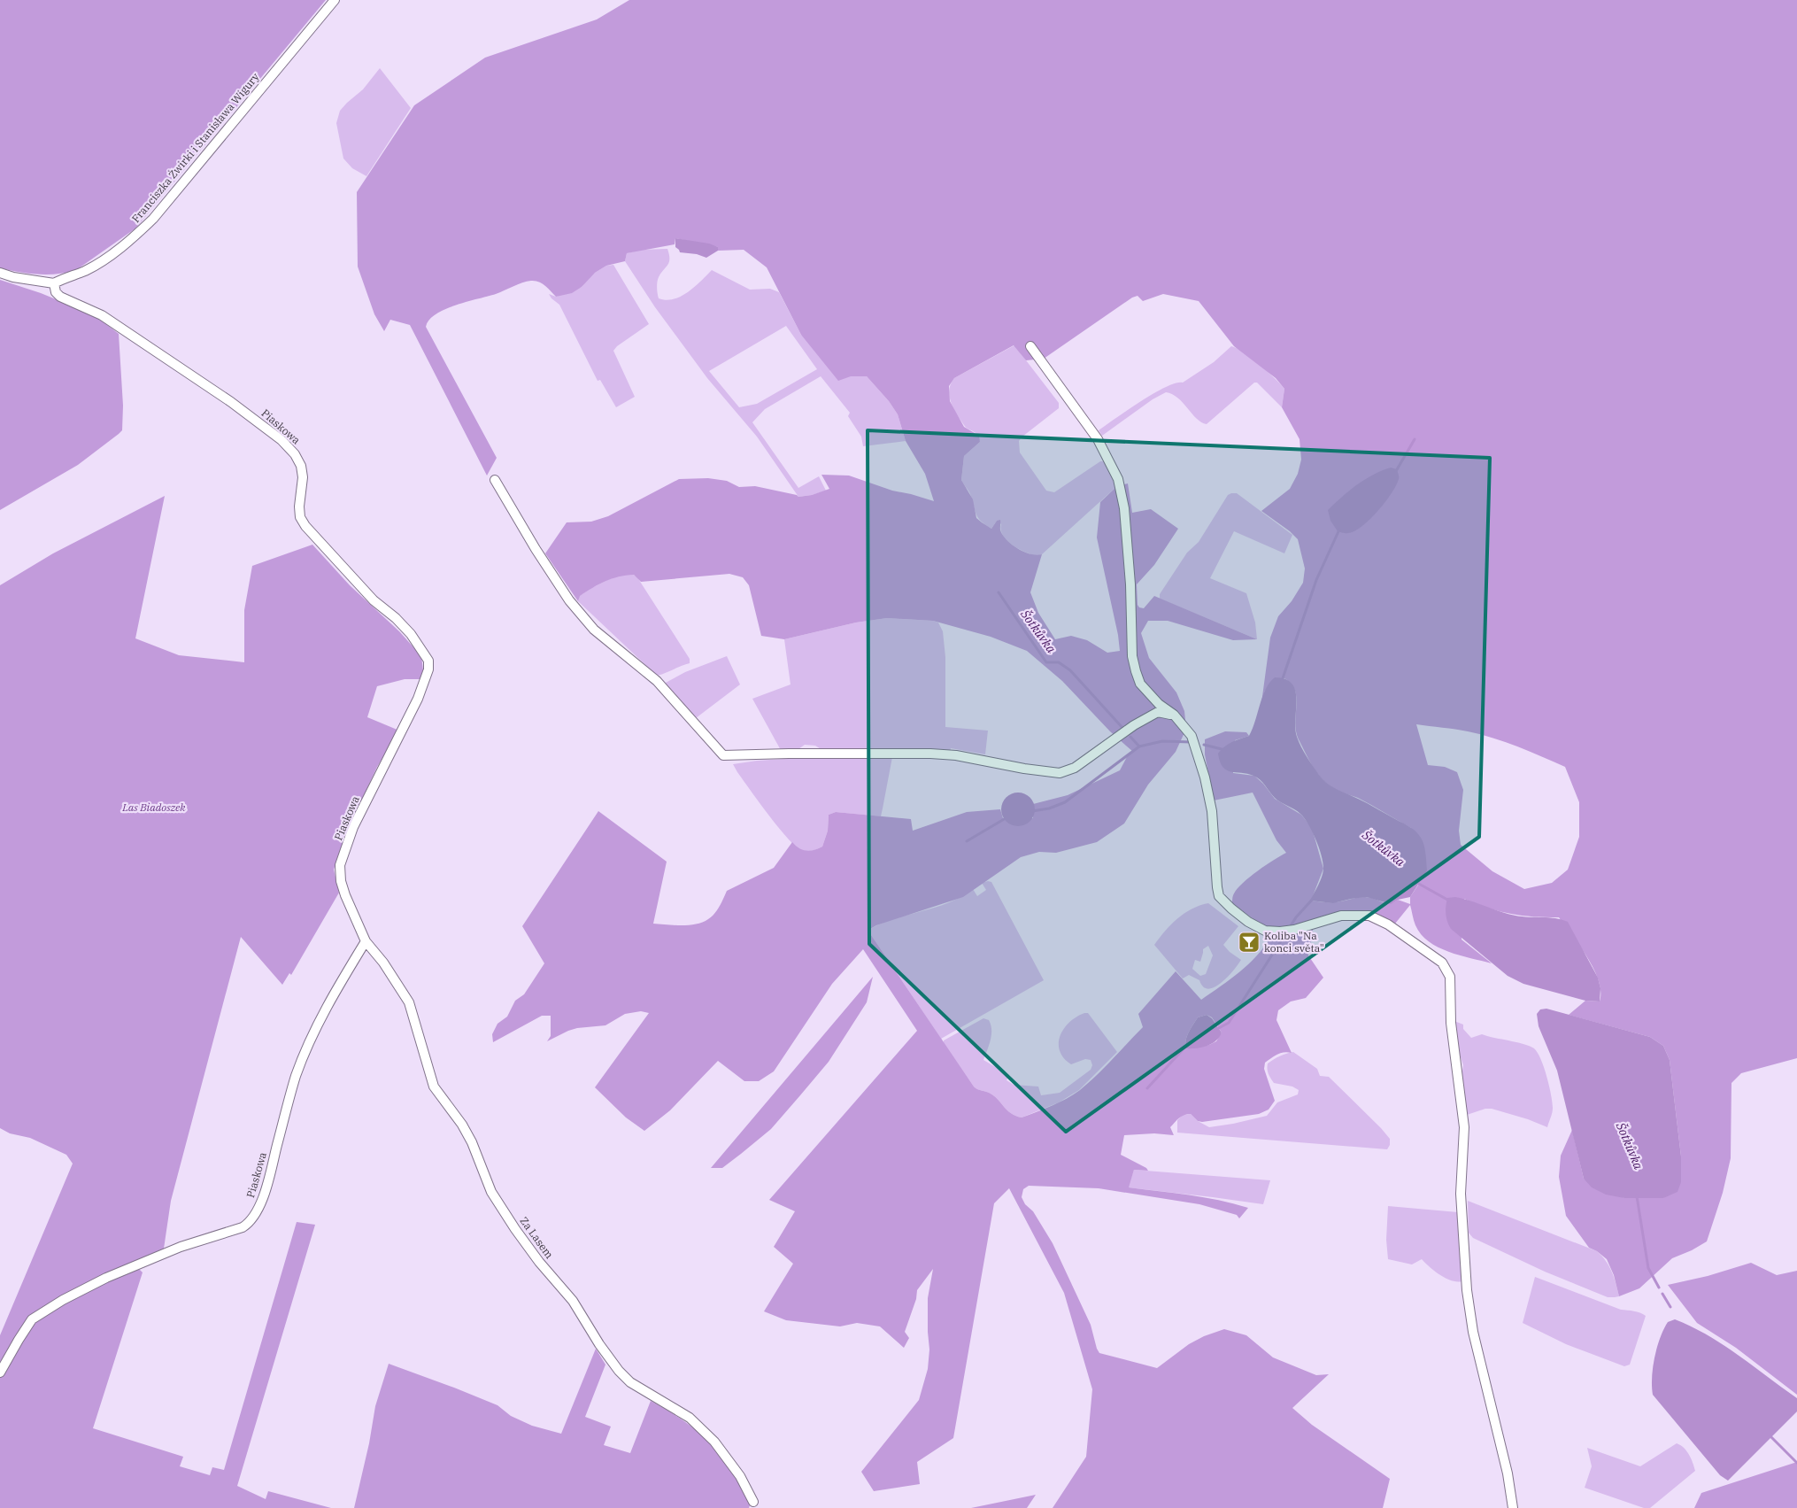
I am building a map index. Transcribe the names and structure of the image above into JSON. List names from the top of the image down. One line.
{"streets":{"street":["Franciszka Żwirki i Stanisława Wigury","Piaskowa","Za Lasem"]},"crossings":[["Franciszka Żwirki i Stanisława Wigury","Piaskowa"],["Piaskowa","Za Lasem"]],"water":["Šotkůvka"],"parks":["Las Biadoszek"],"places":{"bar":["Koliba \"Na konci světa\""]}}
